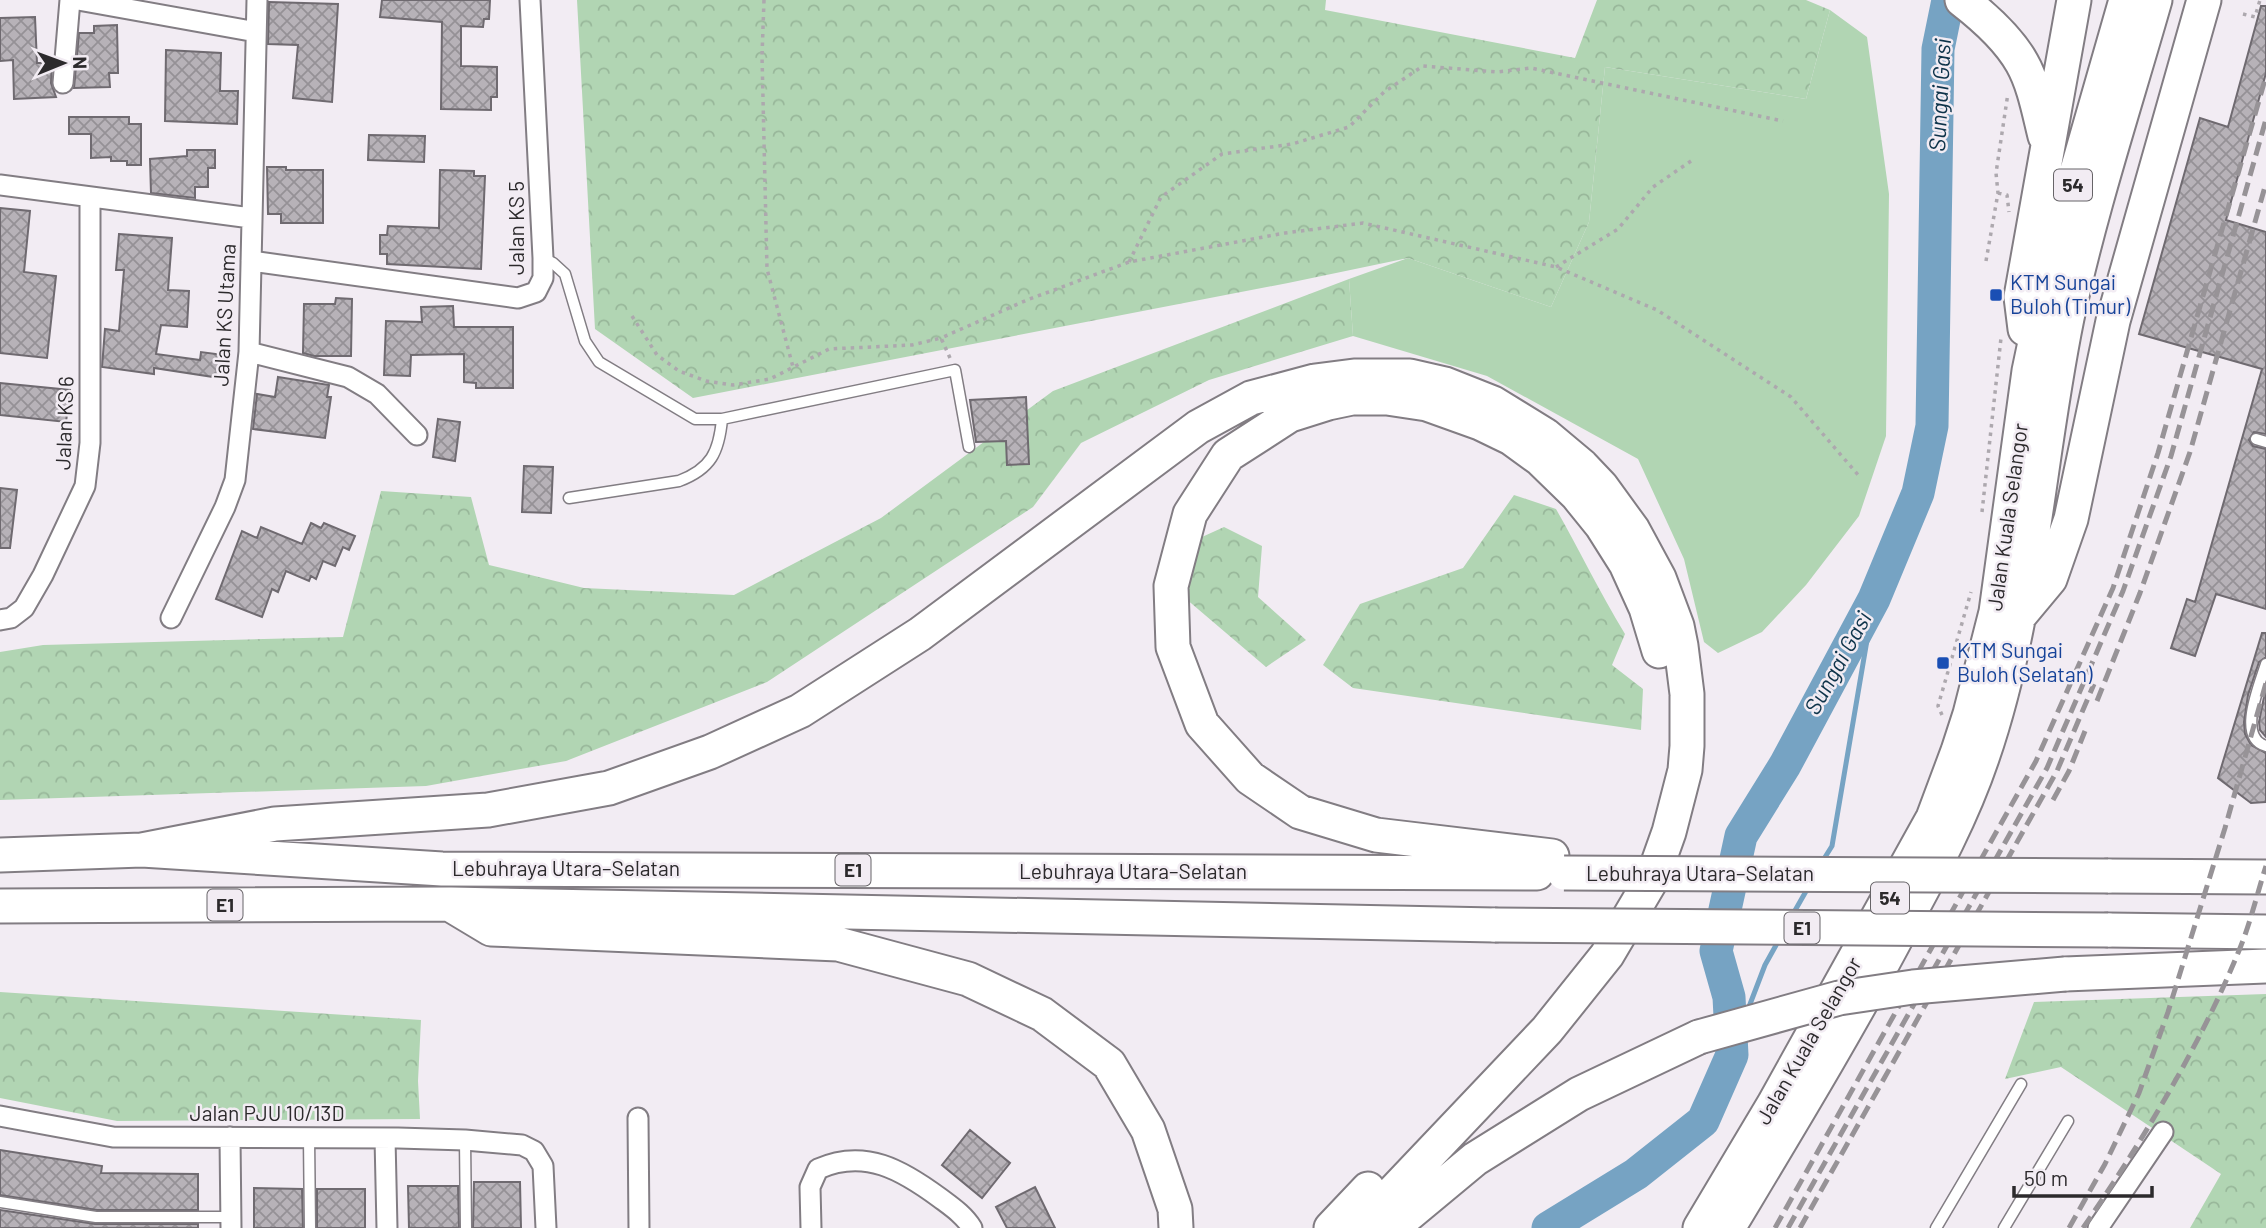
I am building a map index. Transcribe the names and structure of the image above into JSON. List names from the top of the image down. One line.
{"streets":{"highway":["54","Jalan Kuala Selangor","Lebuhraya Utara–Selatan","E1"],"street":["Jalan KS 5","Jalan KS Utama","Jalan KS 6","Jalan PJU 10/13D"]},"crossings":[["Jalan KS 5","Jalan KS Utama"]],"water":["Sungai Gasi"],"places":{"transit":["KTM Sungai Buloh (Timur)","KTM Sungai Buloh (Selatan)"]},"scale_bar":"50 m","north":"right"}
